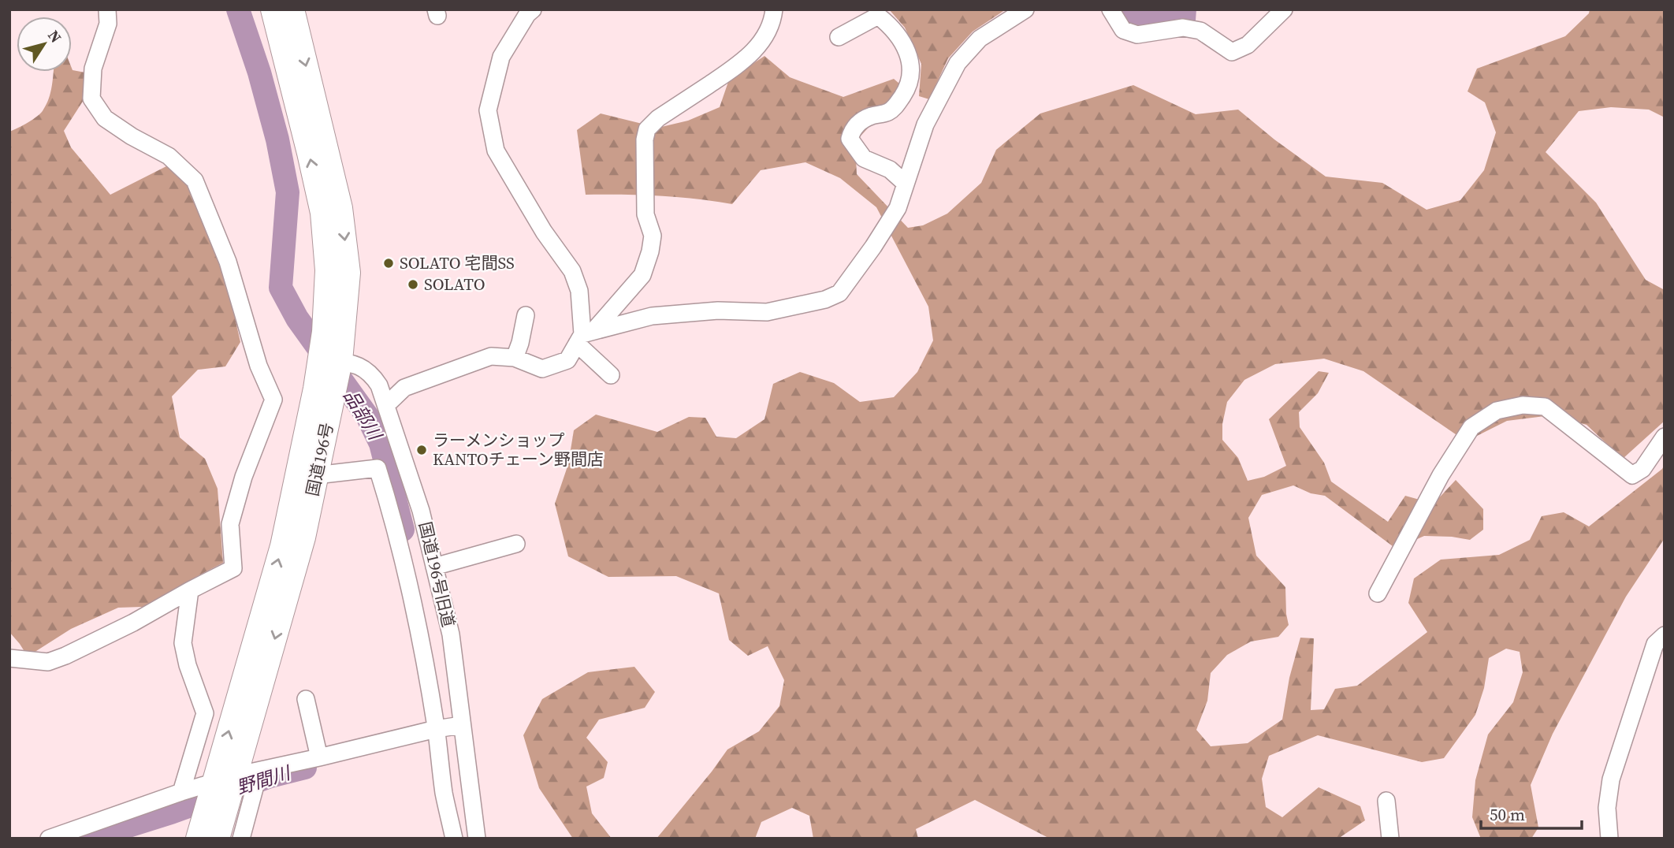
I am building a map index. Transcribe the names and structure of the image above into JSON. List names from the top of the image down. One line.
{"streets":{"highway":["国道196号"],"street":["国道196号旧道"]},"crossings":[["国道196号","国道196号旧道"]],"water":["品部川","野間川"],"places":["SOLATO 宅間SS","SOLATO","ラーメンショップ KANTOチェーン野間店"],"scale_bar":"50 m","north":"top right"}
